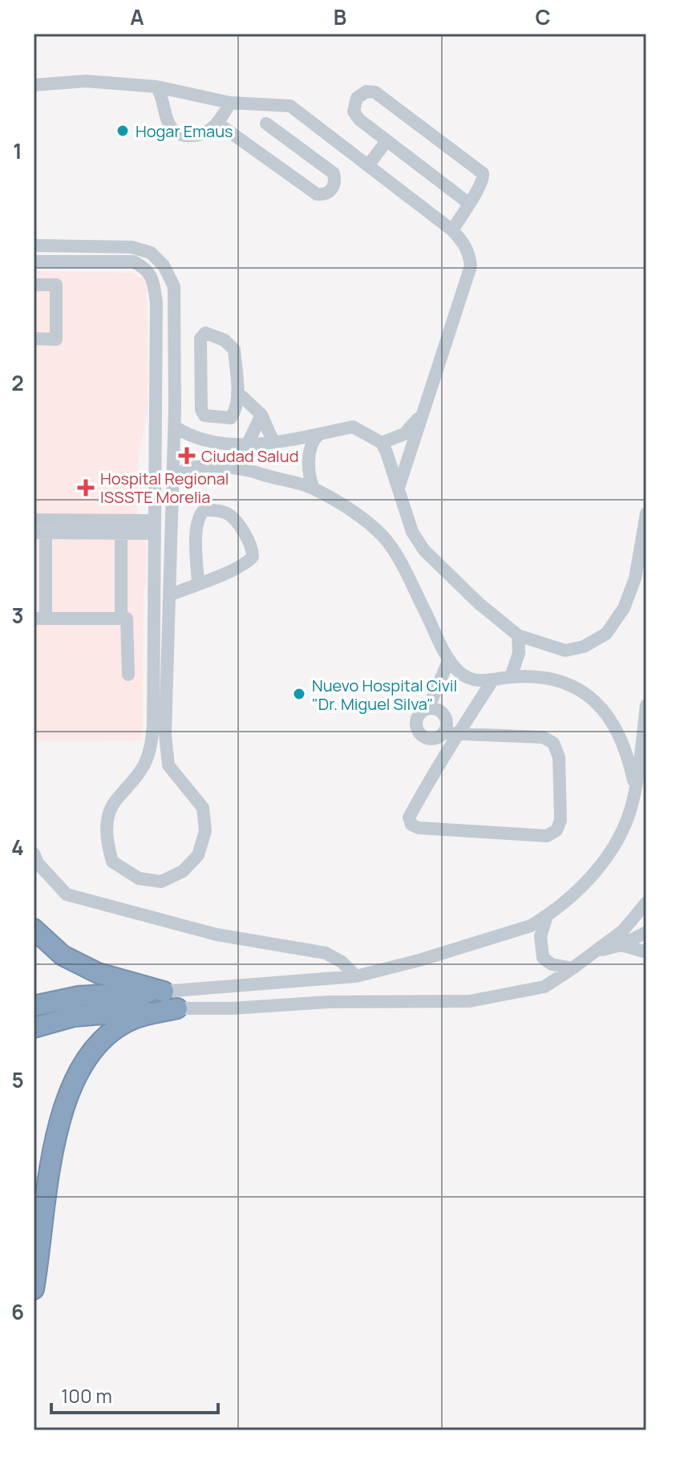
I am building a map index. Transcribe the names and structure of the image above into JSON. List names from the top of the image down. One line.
{"places":{"other":["Hogar Emaus","Nuevo Hospital Civil \"Dr. Miguel Silva\""],"health":["Ciudad Salud","Hospital Regional ISSSTE Morelia"]},"scale_bar":"100 m","grid":{"columns":["A","B","C"],"rows":["1","2","3","4","5","6"]}}
